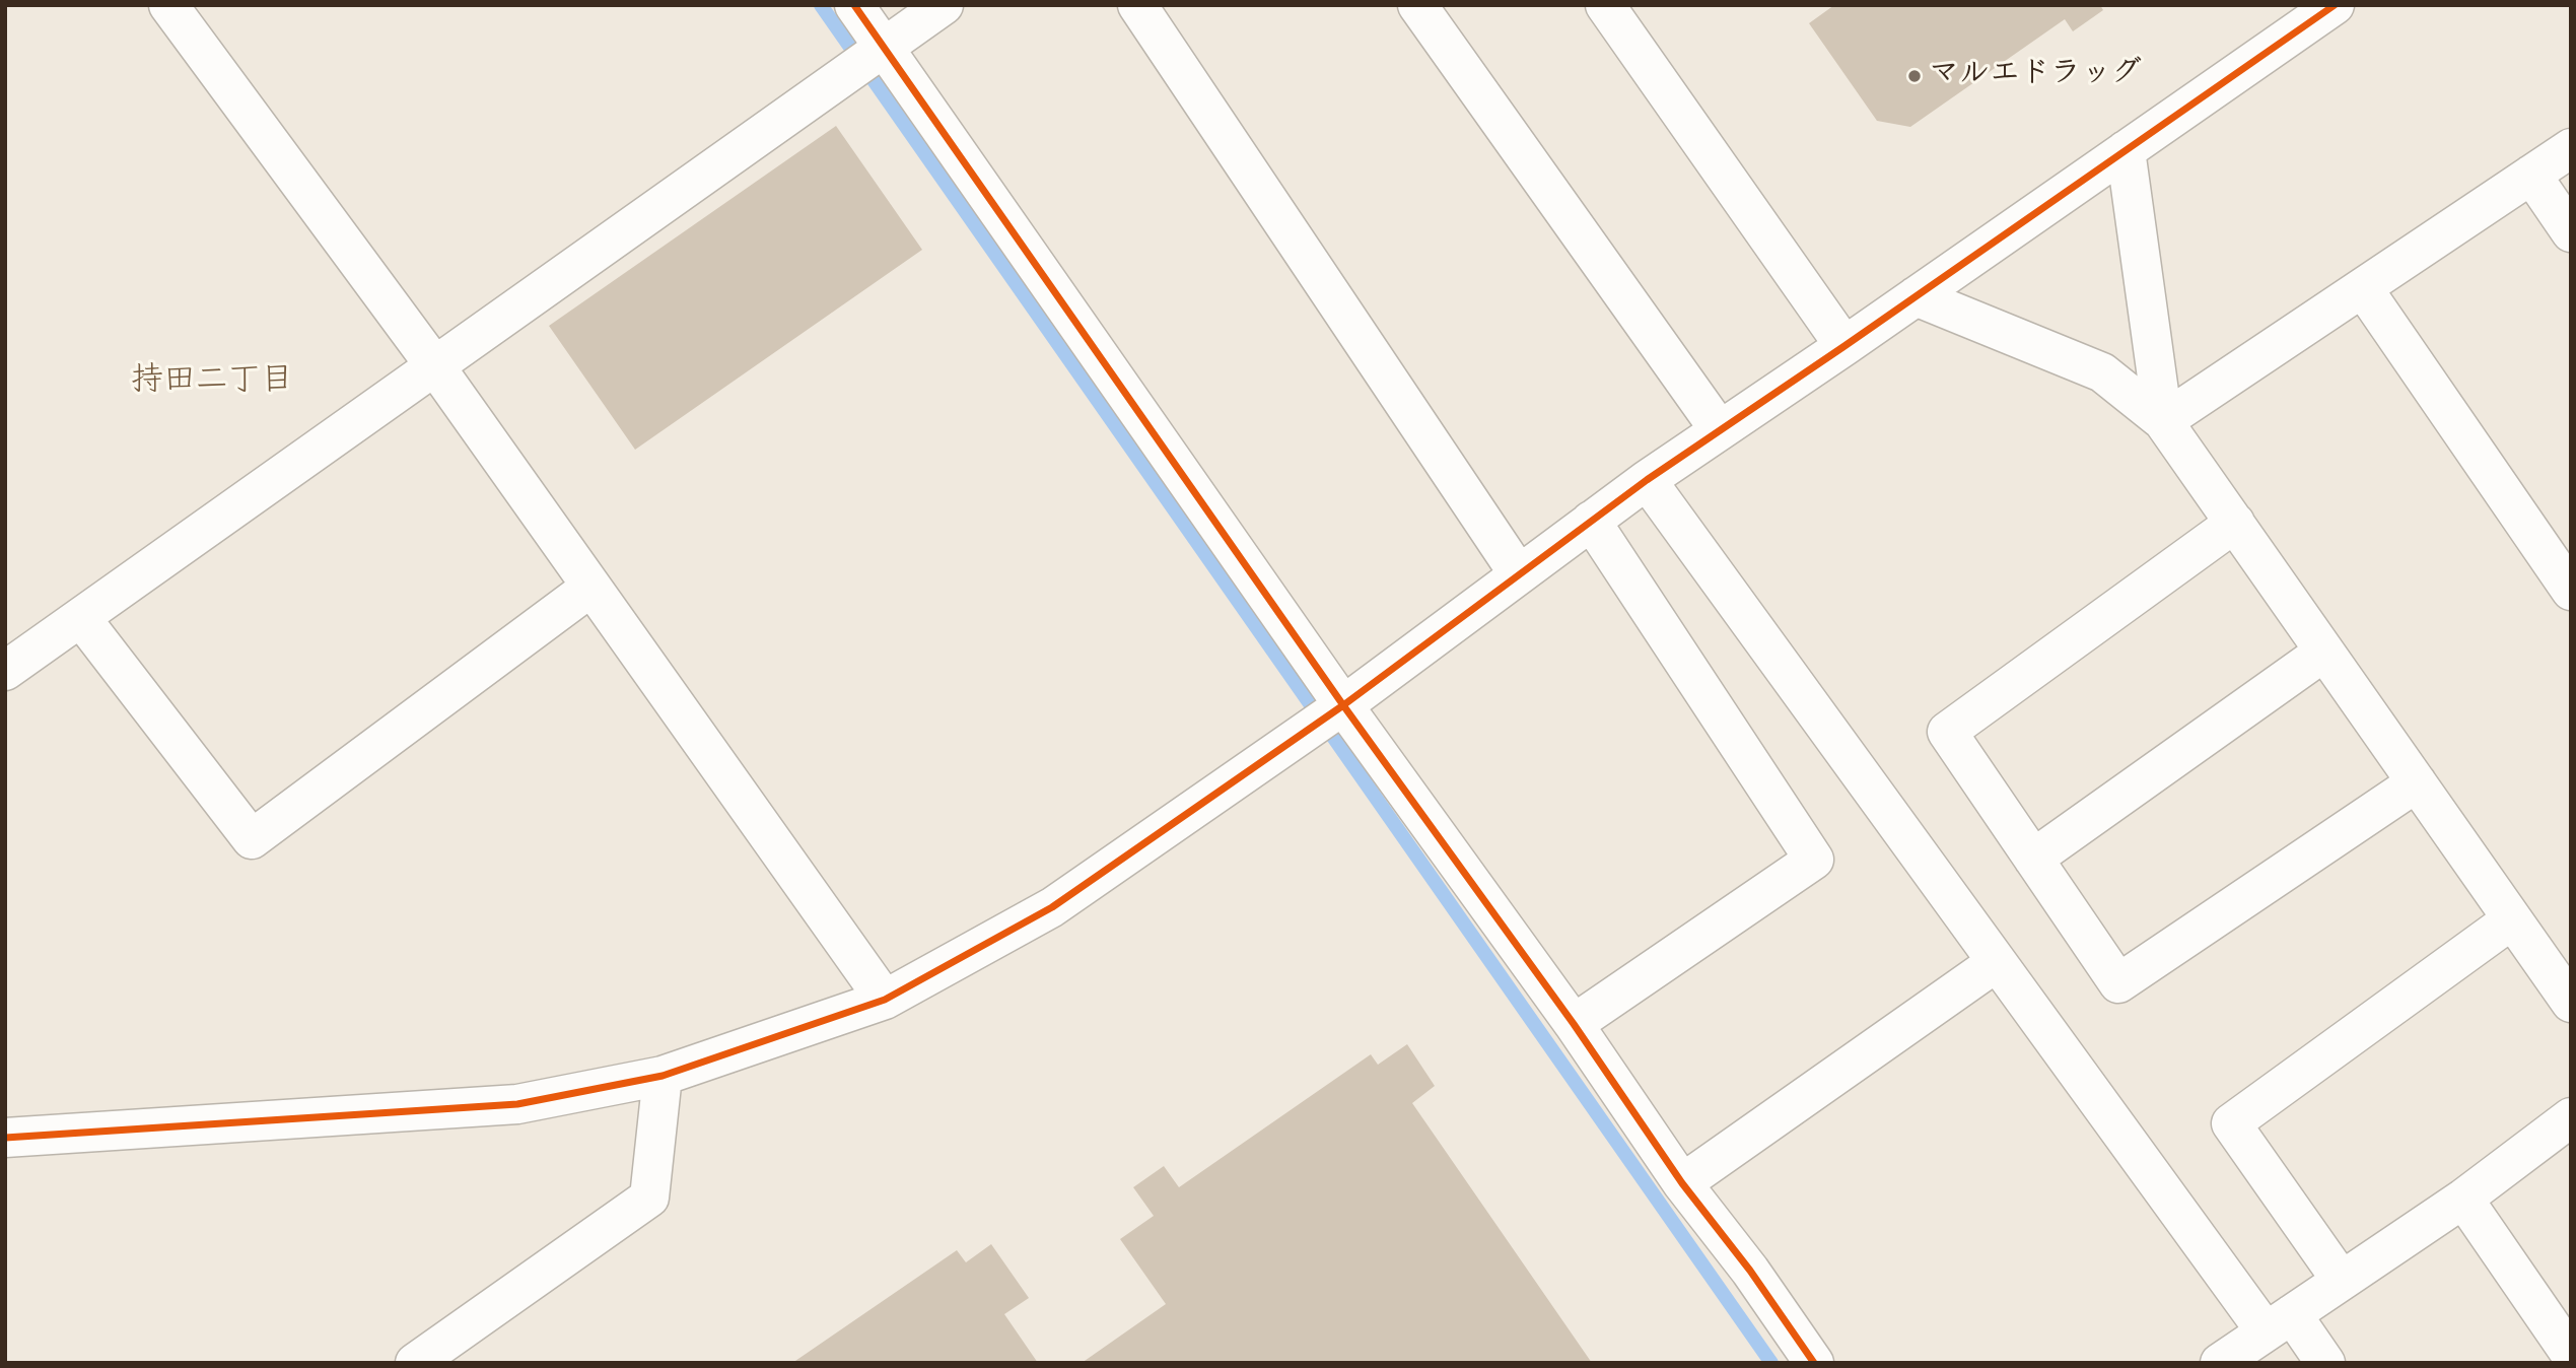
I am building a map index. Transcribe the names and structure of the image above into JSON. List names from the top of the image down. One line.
{"districts":["持田二丁目"],"places":["マルエドラッグ"]}
